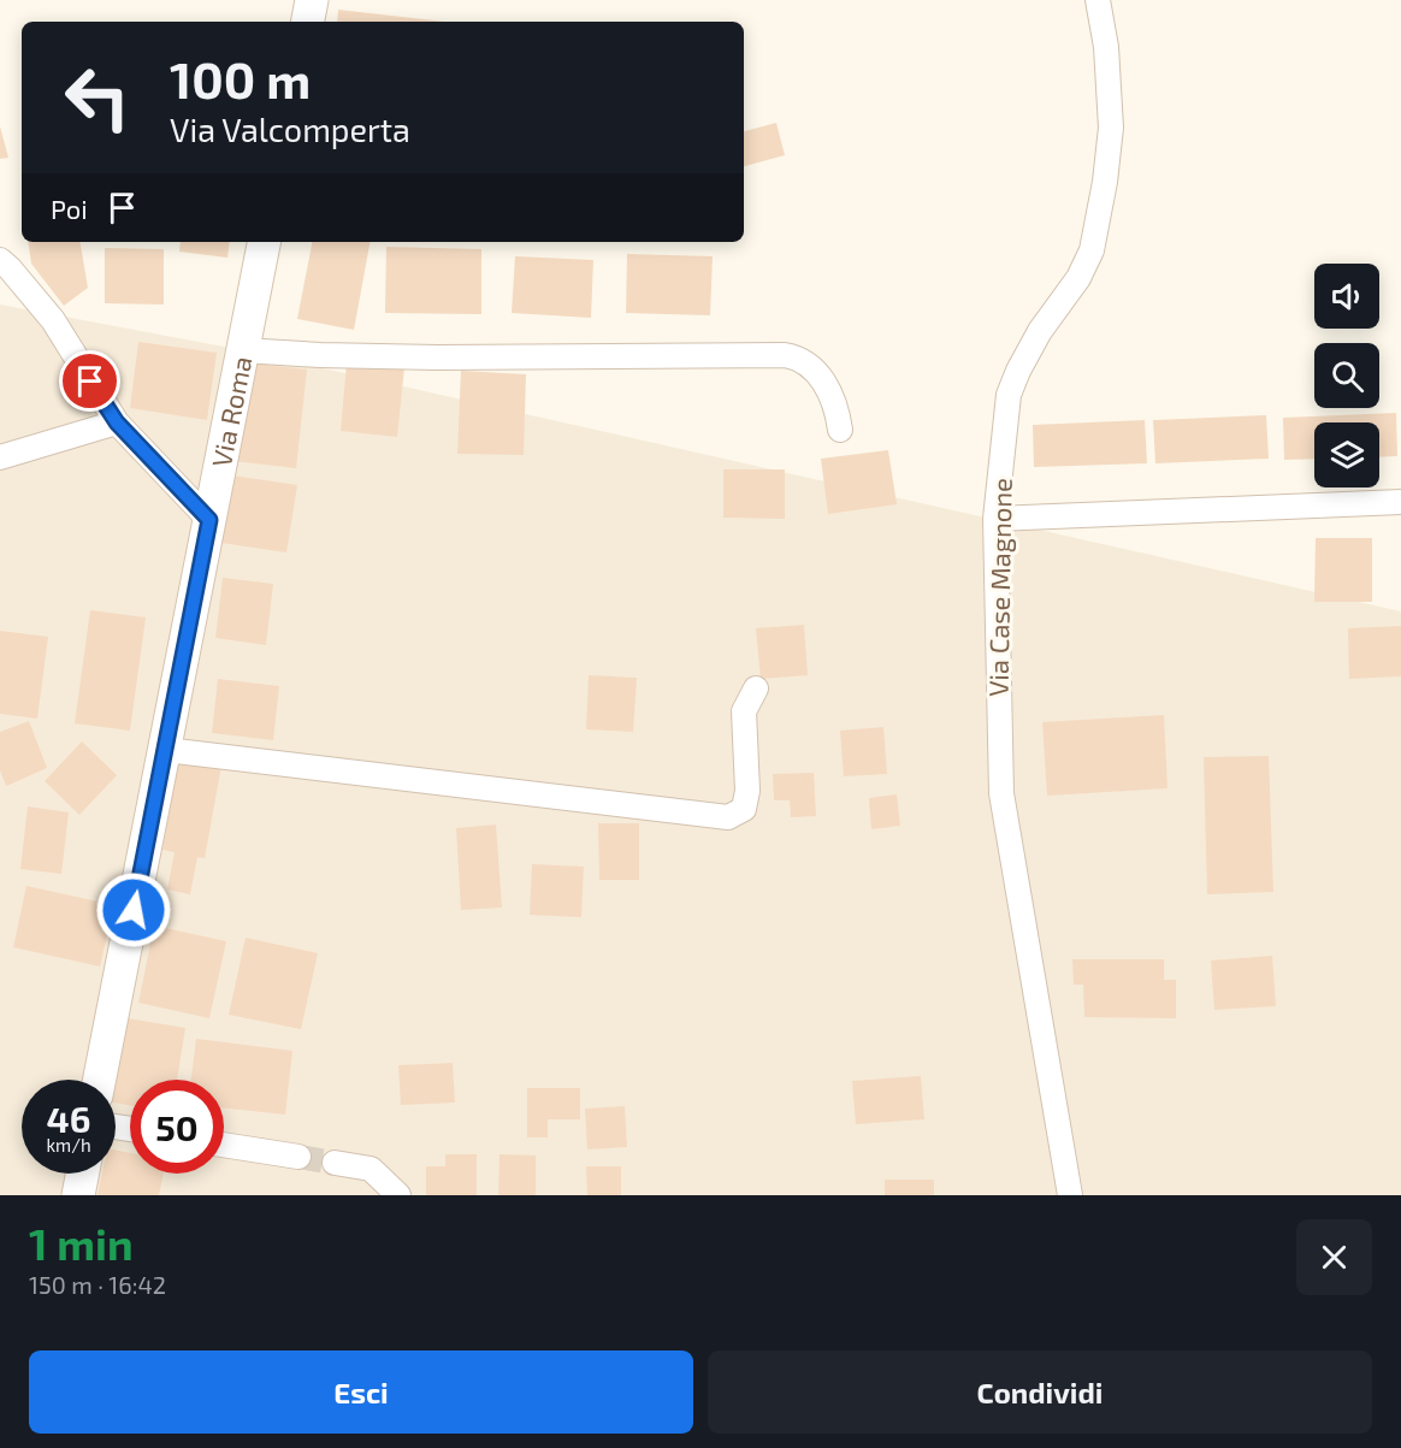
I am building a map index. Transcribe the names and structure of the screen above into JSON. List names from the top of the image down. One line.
{"streets":{"main road":["Via Roma"],"street":["Via Case Magnone"]},"page":{"turn":["100 m","Via Valcomperta"],"then":"Poi","speed":"46 km/h","limit":"50","heading":["1 min","150 m · 16:42"],"buttons":["Esci","Condividi"]}}
